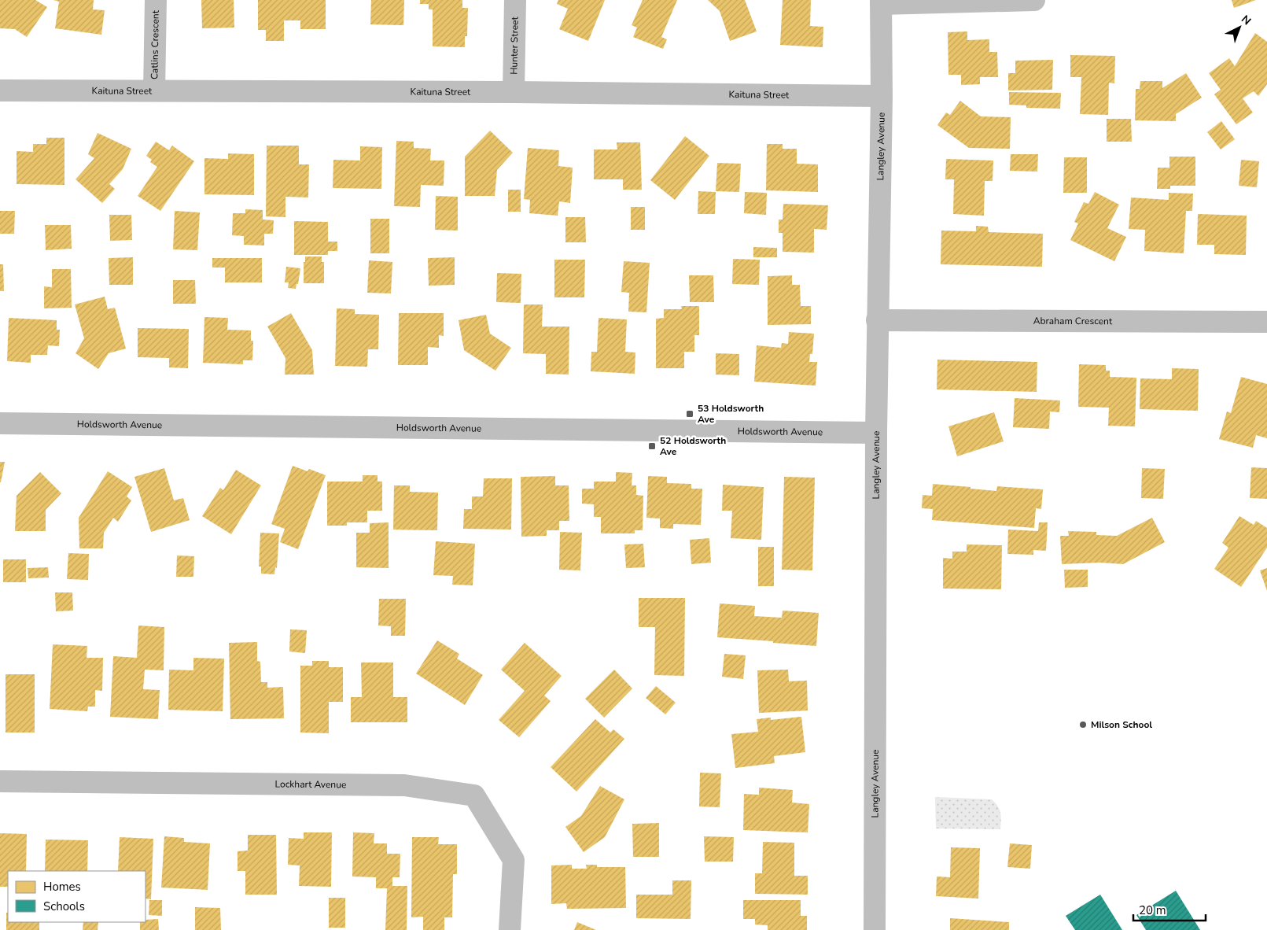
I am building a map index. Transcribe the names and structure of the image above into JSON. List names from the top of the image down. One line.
{"streets":{"street":["Catlins Crescent","Hunter Street","Kaituna Street","Langley Avenue","Abraham Crescent","Holdsworth Avenue","Lockhart Avenue"]},"crossings":[["Catlins Crescent","Kaituna Street"],["Hunter Street","Kaituna Street"],["Kaituna Street","Langley Avenue"],["Langley Avenue","Abraham Crescent"],["Langley Avenue","Holdsworth Avenue"]],"places":{"transit":["53 Holdsworth Ave","52 Holdsworth Ave"],"other":["Milson School"]},"legend":["Homes","Schools"],"scale_bar":"20 m","north":"top right"}
